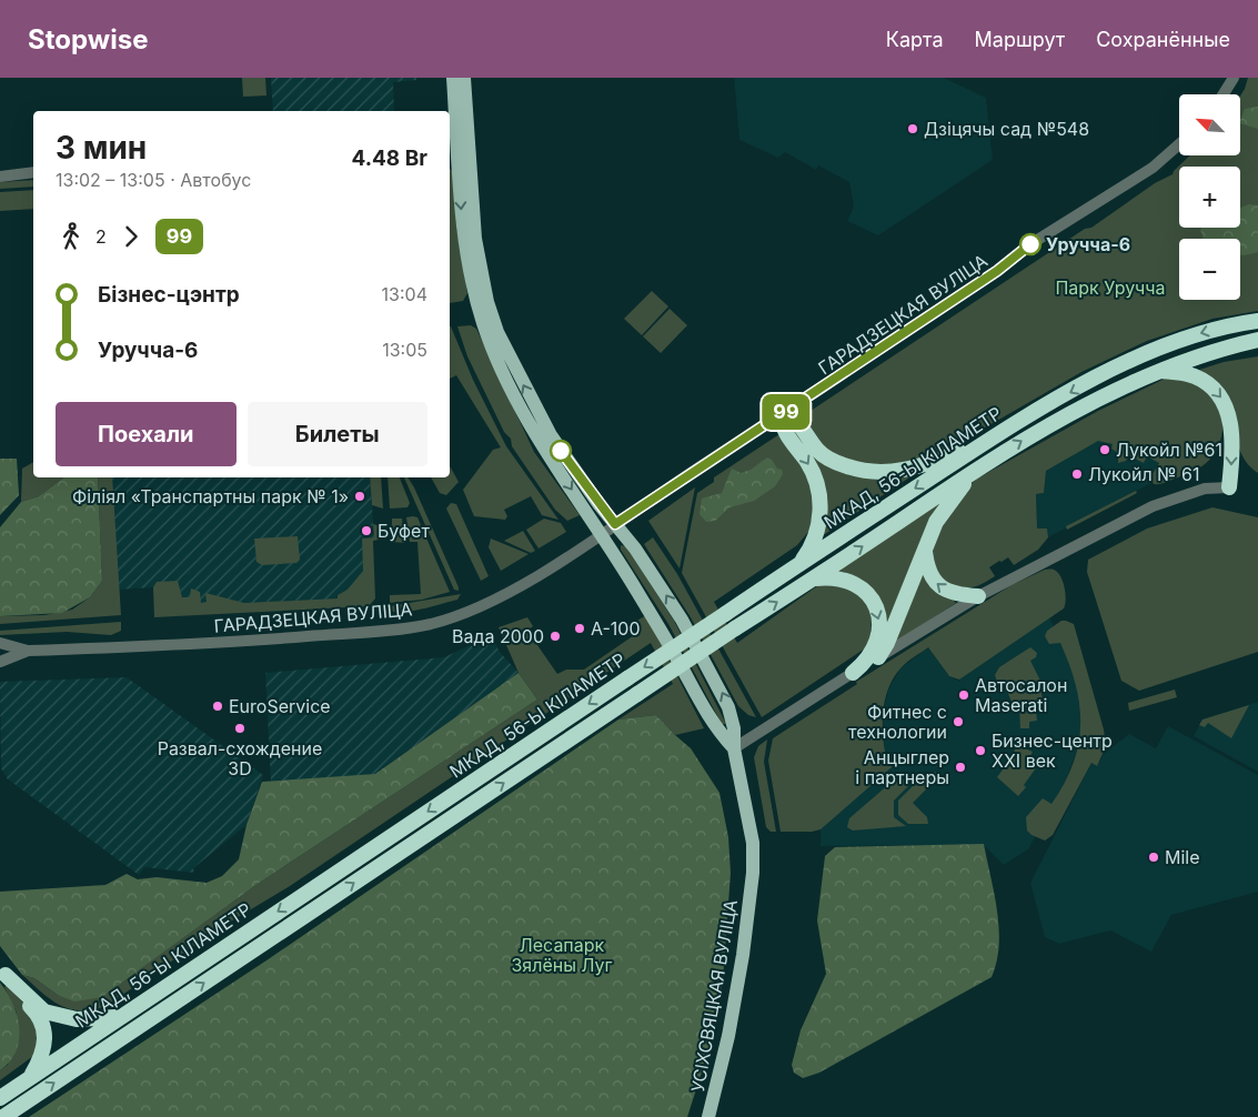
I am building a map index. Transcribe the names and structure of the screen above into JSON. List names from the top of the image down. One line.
{"streets":{"highway":["МКАД, 56-Ы КІЛАМЕТР"],"main road":["УСІХСВЯЦКАЯ ВУЛІЦА"],"street":["ГАРАДЗЕЦКАЯ ВУЛІЦА"]},"crossings":[["ГАРАДЗЕЦКАЯ ВУЛІЦА","УСІХСВЯЦКАЯ ВУЛІЦА"]],"parks":["Парк Уручча","Лесапарк Зялёны Луг"],"places":["Дзіцячы сад №548","Уручча-6","Лукойл №61","Лукойл № 61","Філіял «Транспартны парк № 1»","Буфет","A-100","Вада 2000","Автосалон Maserati","EuroService","Фитнес с технологии","Развал-схождение 3D","Бизнес-центр XXI век","Анцыглер і партнеры","Mile"],"lines":["bus line 99"],"north":"top left","page":{"header":"Stopwise","nav":["Карта","Маршрут","Сохранённые"],"on_map":"99","map_buttons":["+","−"],"heading":["3 мин","13:02 – 13:05 · Автобус","4.48 Br"],"legs":["2","99"],"list":[{"name":"Бізнес-цэнтр","value":"13:04"},{"name":"Уручча-6","value":"13:05"}],"buttons":["Поехали","Билеты"]}}
